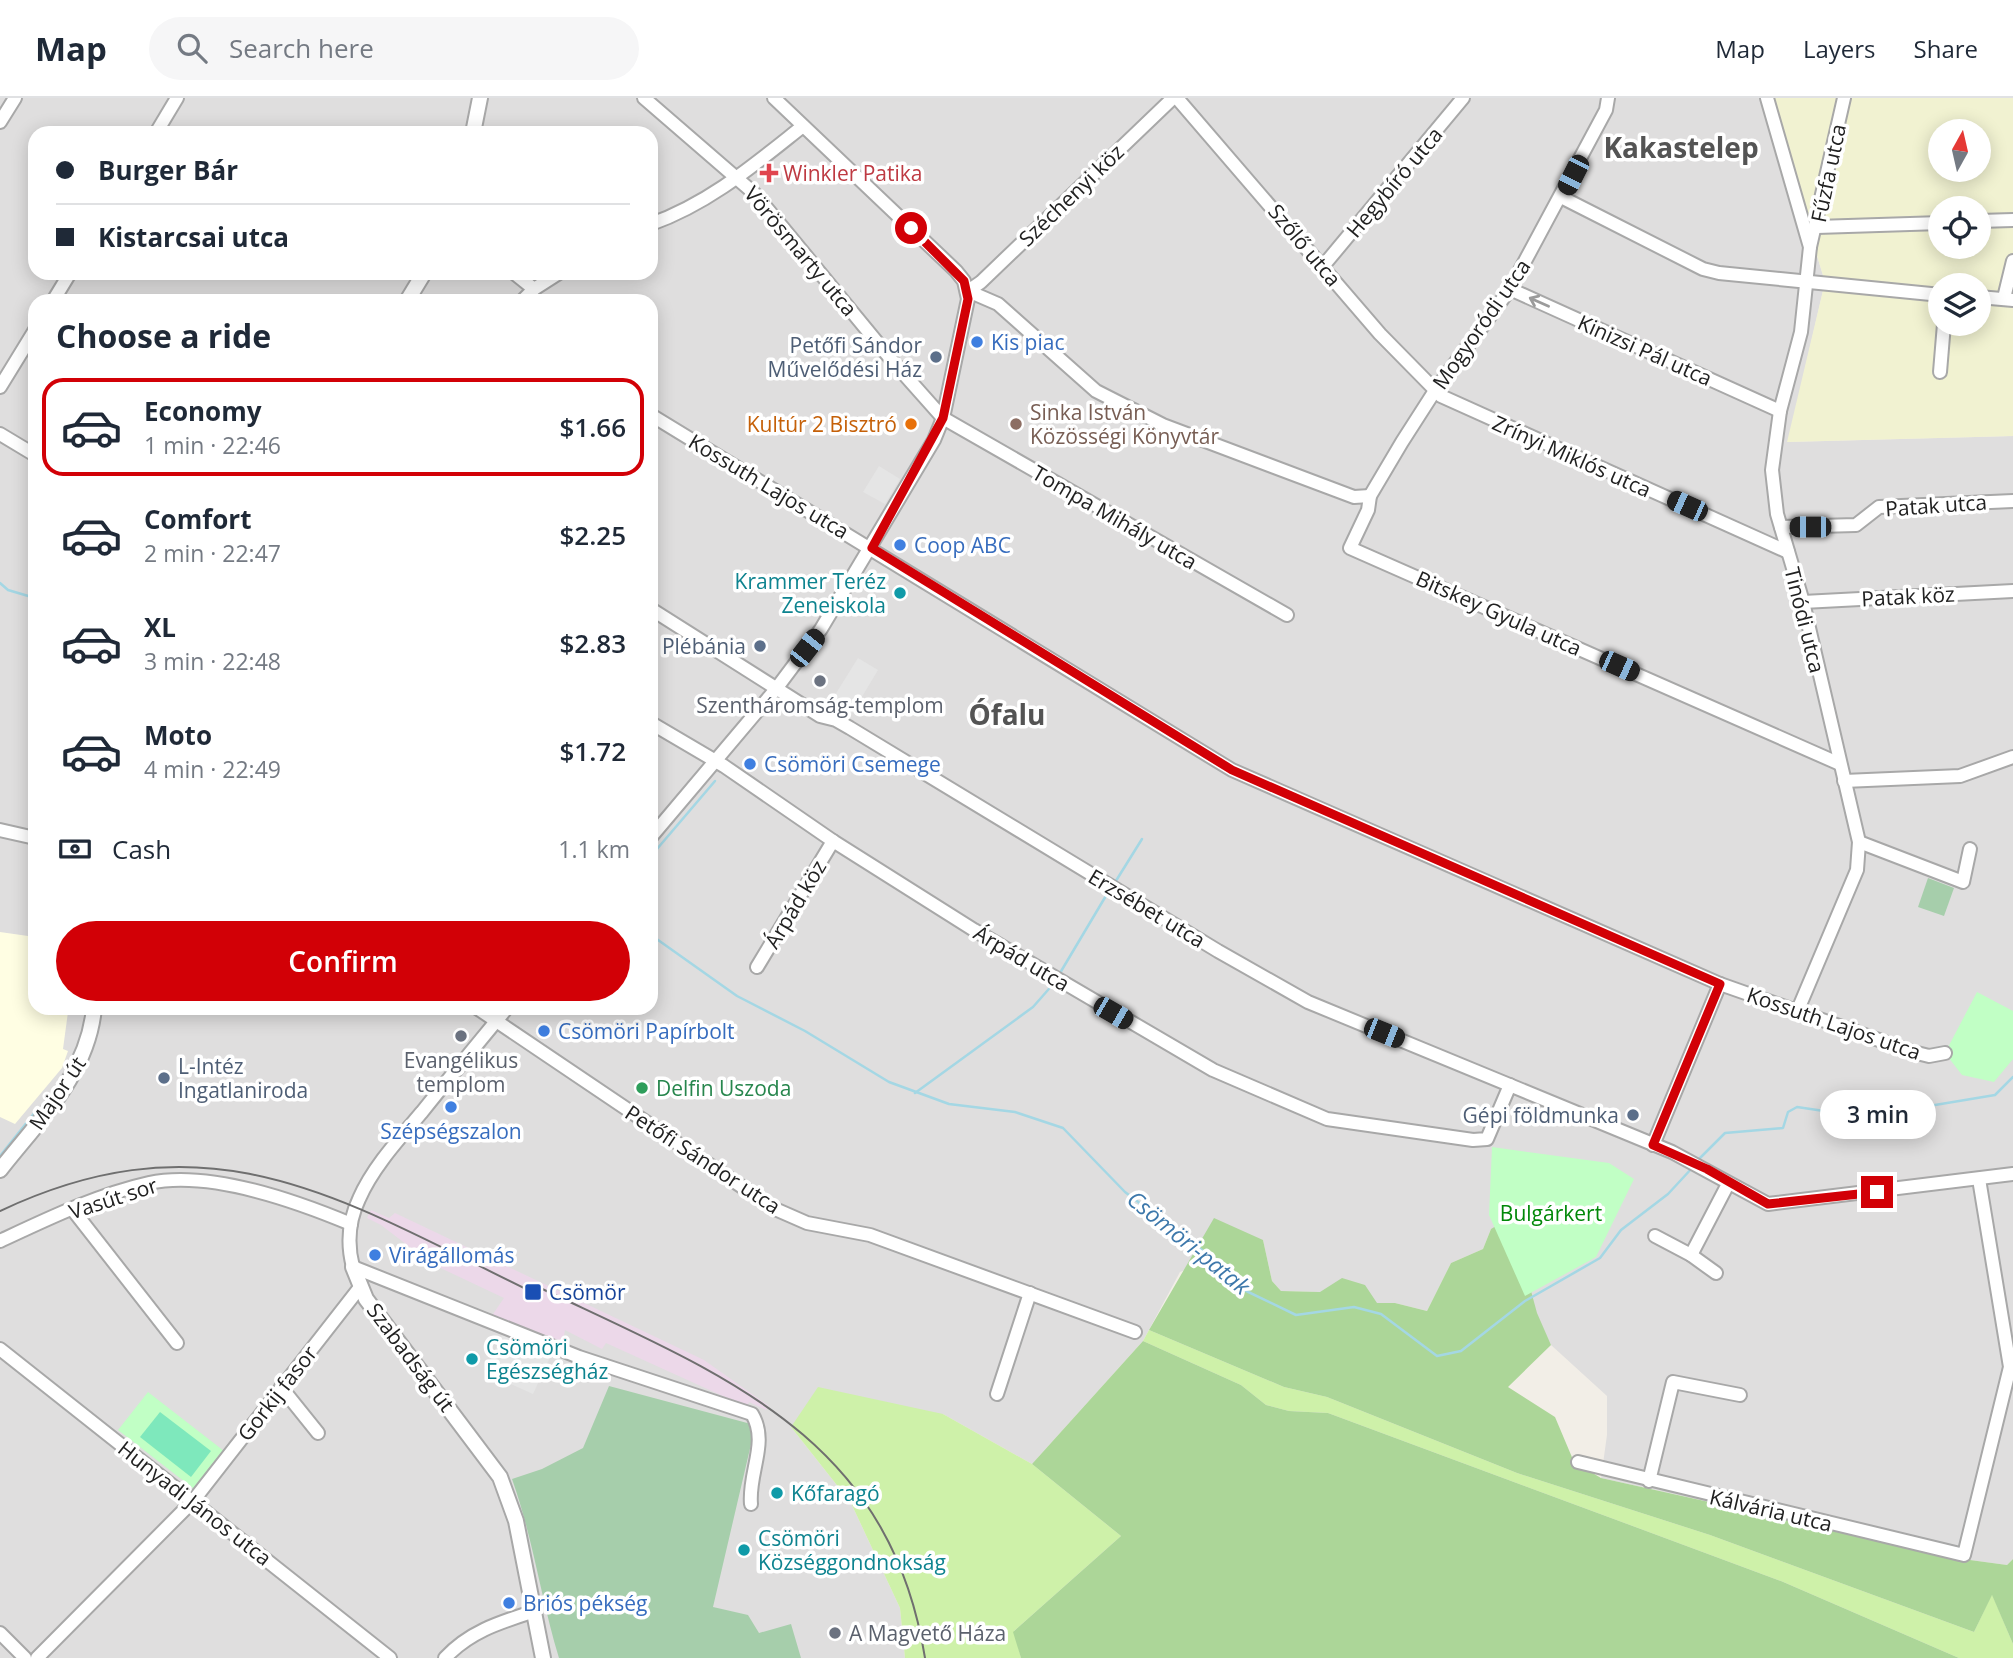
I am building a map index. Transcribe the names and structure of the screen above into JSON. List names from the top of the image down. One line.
{"streets":{"street":["Fűzfa utca","Hegybíró utca","Széchenyi köz","Szőlő utca","Vörösmarty utca","Mogyoródi utca","Kinizsi Pál utca","Zrínyi Miklós utca","Kossuth Lajos utca","Patak utca","Tompa Mihály utca","Patak köz","Bitskey Gyula utca","Tinódi utca","Árpád köz","Erzsébet utca","Árpád utca","Major út","Petőfi Sándor utca","Vasút sor","Szabadság út","Gorkij fasor","Hunyadi János utca","Kálvária utca"]},"crossings":[["Fűzfa utca","Tinódi utca"],["Hegybíró utca","Szőlő utca"],["Széchenyi köz","Szőlő utca"],["Szőlő utca","Mogyoródi utca"],["Szőlő utca","Zrínyi Miklós utca"],["Vörösmarty utca","Tompa Mihály utca"],["Mogyoródi utca","Kinizsi Pál utca"],["Mogyoródi utca","Zrínyi Miklós utca"],["Mogyoródi utca","Bitskey Gyula utca"],["Kinizsi Pál utca","Tinódi utca"],["Zrínyi Miklós utca","Tinódi utca"],["Kossuth Lajos utca","Tinódi utca"],["Patak utca","Tinódi utca"],["Patak köz","Tinódi utca"],["Bitskey Gyula utca","Tinódi utca"],["Árpád köz","Árpád utca"],["Erzsébet utca","Árpád utca"],["Petőfi Sándor utca","Szabadság út"],["Vasút sor","Szabadság út"],["Szabadság út","Gorkij fasor"],["Gorkij fasor","Hunyadi János utca"]],"districts":["Kakastelep","Ófalu"],"water":["Csömöri-patak"],"parks":["Bulgárkert"],"places":{"health":["Winkler Patika"],"other":["Kis piac","Petőfi Sándor Művelődési Ház","Kultúr 2 Bisztró","Sinka István Közösségi Könyvtár","Coop ABC","Krammer Teréz Zeneiskola","Plébánia","Szentháromság-templom","Csömöri Csemege","Csömöri Papírbolt","Evangélikus templom","L-Intéz Ingatlaniroda","Delfin Uszoda","Szépségszalon","Gépi földmunka","Virágállomás","Csömöri Egészségház","Kőfaragó","Csömöri Községgondnokság","Briós pékség","A Magvető Háza"],"transit":["Csömör"]},"north":"top","page":{"header":"Map","search":"Search here","nav":["Map","Layers","Share"],"banner":["Burger Bár","Kistarcsai utca"],"heading":"Choose a ride","list":[{"name":"Economy","note":"1 min · 22:46","value":"$1.66"},{"name":"Comfort","note":"2 min · 22:47","value":"$2.25"},{"name":"XL","note":"3 min · 22:48","value":"$2.83"},{"name":"Moto","note":"4 min · 22:49","value":"$1.72"}],"pay":["Cash","1.1 km"],"buttons":"Confirm","bubble":"3 min"}}
